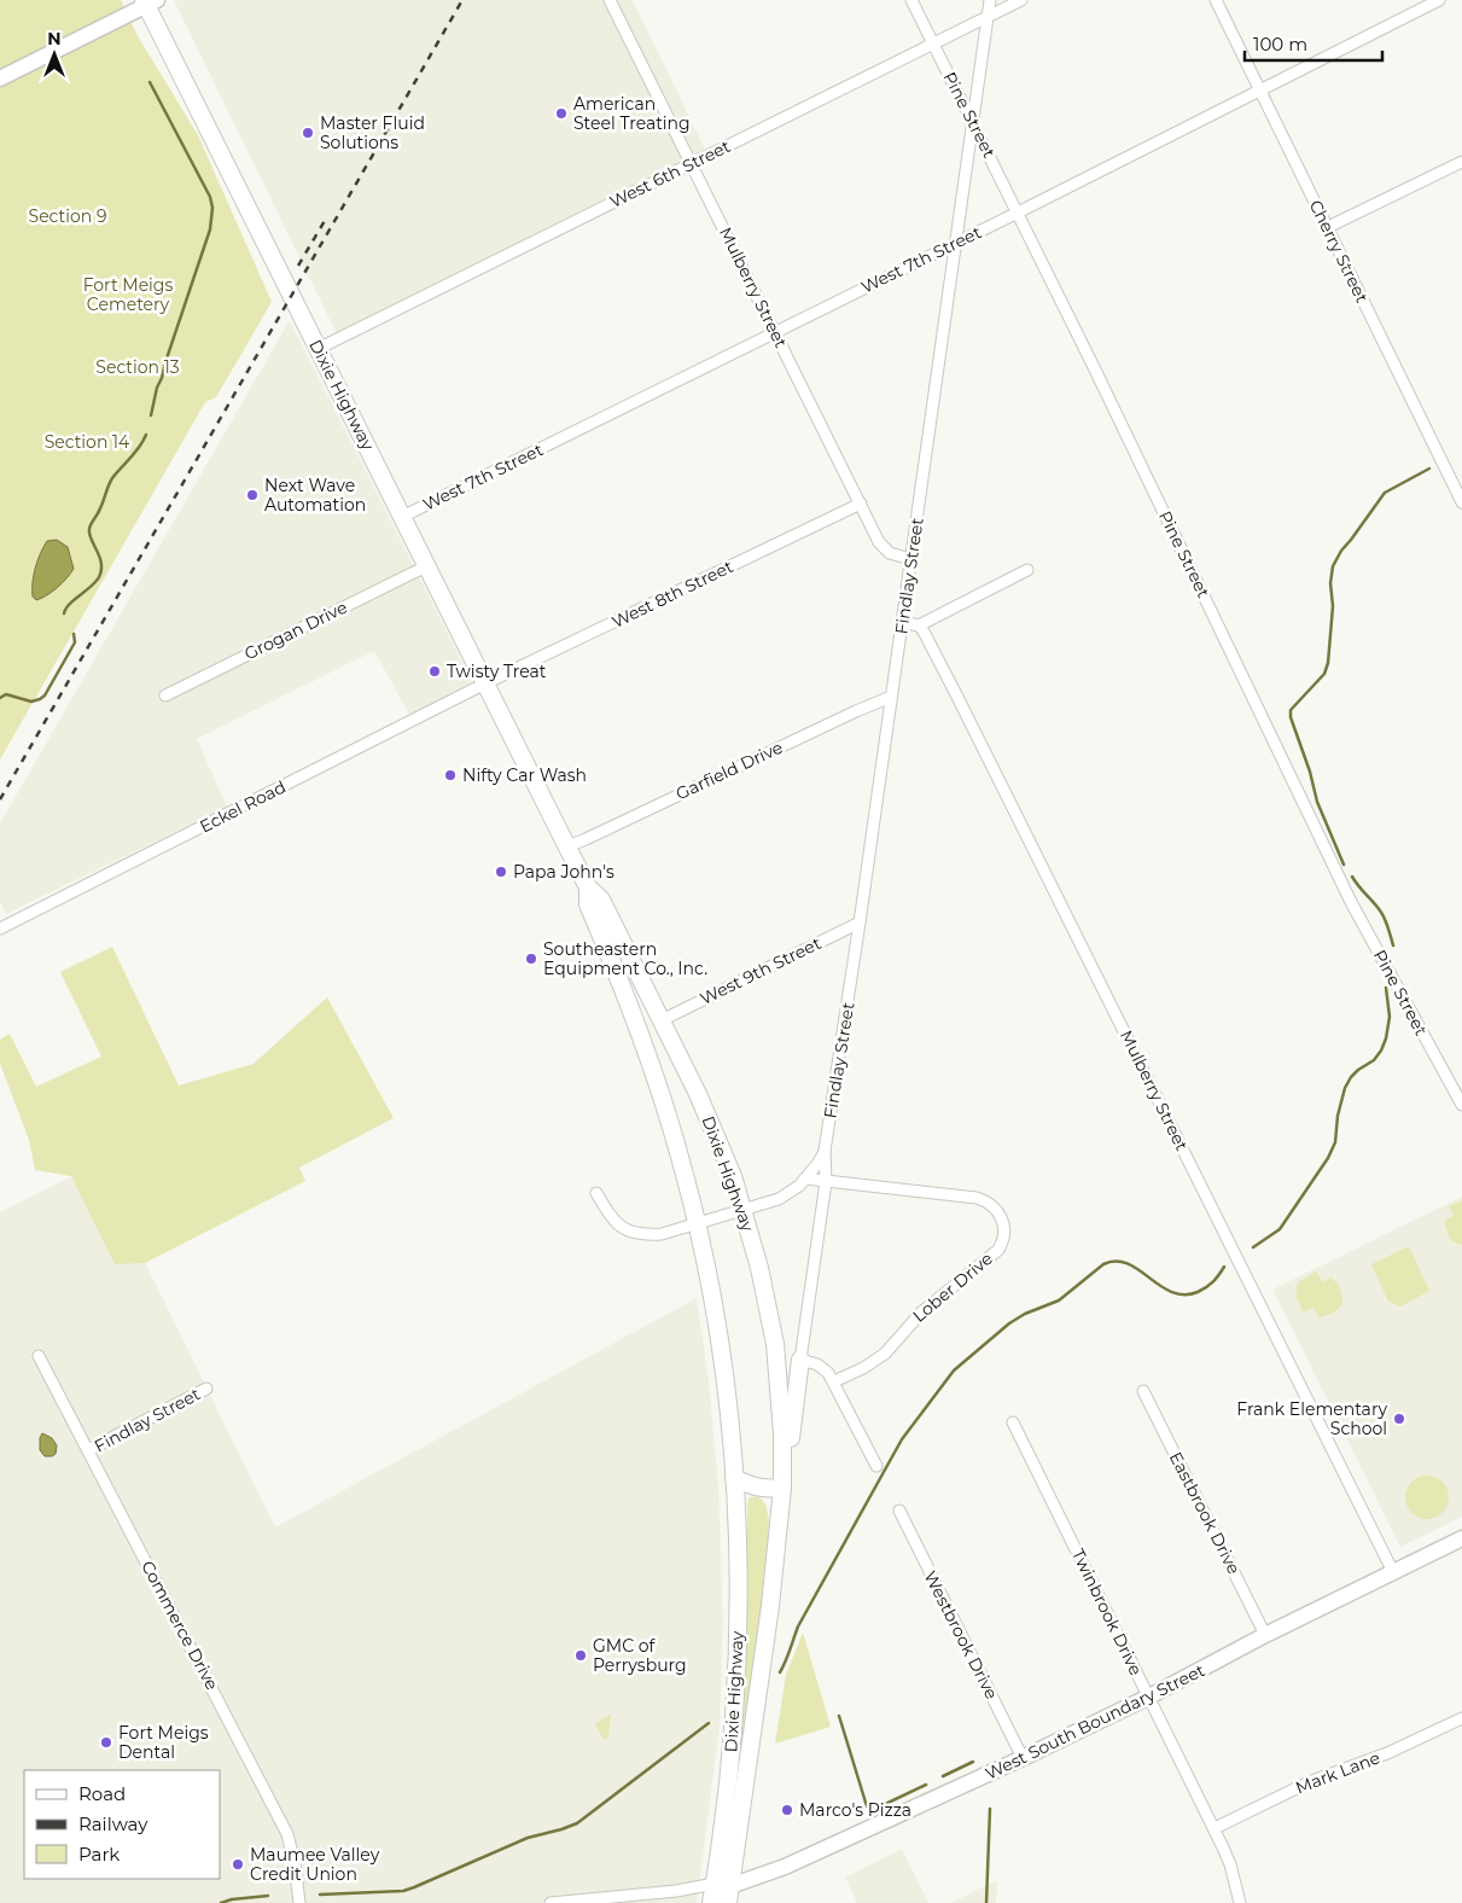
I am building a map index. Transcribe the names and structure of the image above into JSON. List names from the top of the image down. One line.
{"streets":{"main road":["Dixie Highway"],"street":["Pine Street","West 6th Street","Cherry Street","West 7th Street","Mulberry Street","Findlay Street","West 8th Street","Grogan Drive","Garfield Drive","Eckel Road","West 9th Street","Lober Drive","Eastbrook Drive","Twinbrook Drive","Commerce Drive","Westbrook Drive","West South Boundary Street","Mark Lane"]},"crossings":[["Pine Street","West 6th Street"],["Pine Street","West 7th Street"],["Pine Street","Findlay Street"],["West 6th Street","Mulberry Street"],["West 6th Street","Dixie Highway"],["West 6th Street","Findlay Street"],["Cherry Street","West 7th Street"],["West 7th Street","Mulberry Street"],["West 7th Street","Dixie Highway"],["West 7th Street","Findlay Street"],["Mulberry Street","Findlay Street"],["Mulberry Street","West 8th Street"],["Mulberry Street","West South Boundary Street"],["Dixie Highway","Findlay Street"],["Dixie Highway","West 8th Street"],["Dixie Highway","Grogan Drive"],["Dixie Highway","Garfield Drive"],["Dixie Highway","Eckel Road"],["Dixie Highway","West 9th Street"],["Dixie Highway","West South Boundary Street"],["Findlay Street","Garfield Drive"],["Findlay Street","West 9th Street"],["Findlay Street","Lober Drive"],["Findlay Street","Commerce Drive"],["West 8th Street","Eckel Road"],["Eastbrook Drive","West South Boundary Street"],["Twinbrook Drive","West South Boundary Street"],["Twinbrook Drive","Mark Lane"],["Westbrook Drive","West South Boundary Street"]],"parks":["Section 9","Fort Meigs Cemetery","Section 13","Section 14"],"places":["American Steel Treating","Master Fluid Solutions","Next Wave Automation","Twisty Treat","Nifty Car Wash","Papa John's","Southeastern Equipment Co., Inc.","Frank Elementary School","GMC of Perrysburg","Fort Meigs Dental","Marco's Pizza","Maumee Valley Credit Union"],"legend":["Road","Railway","Park"],"scale_bar":"100 m","north":"top"}
